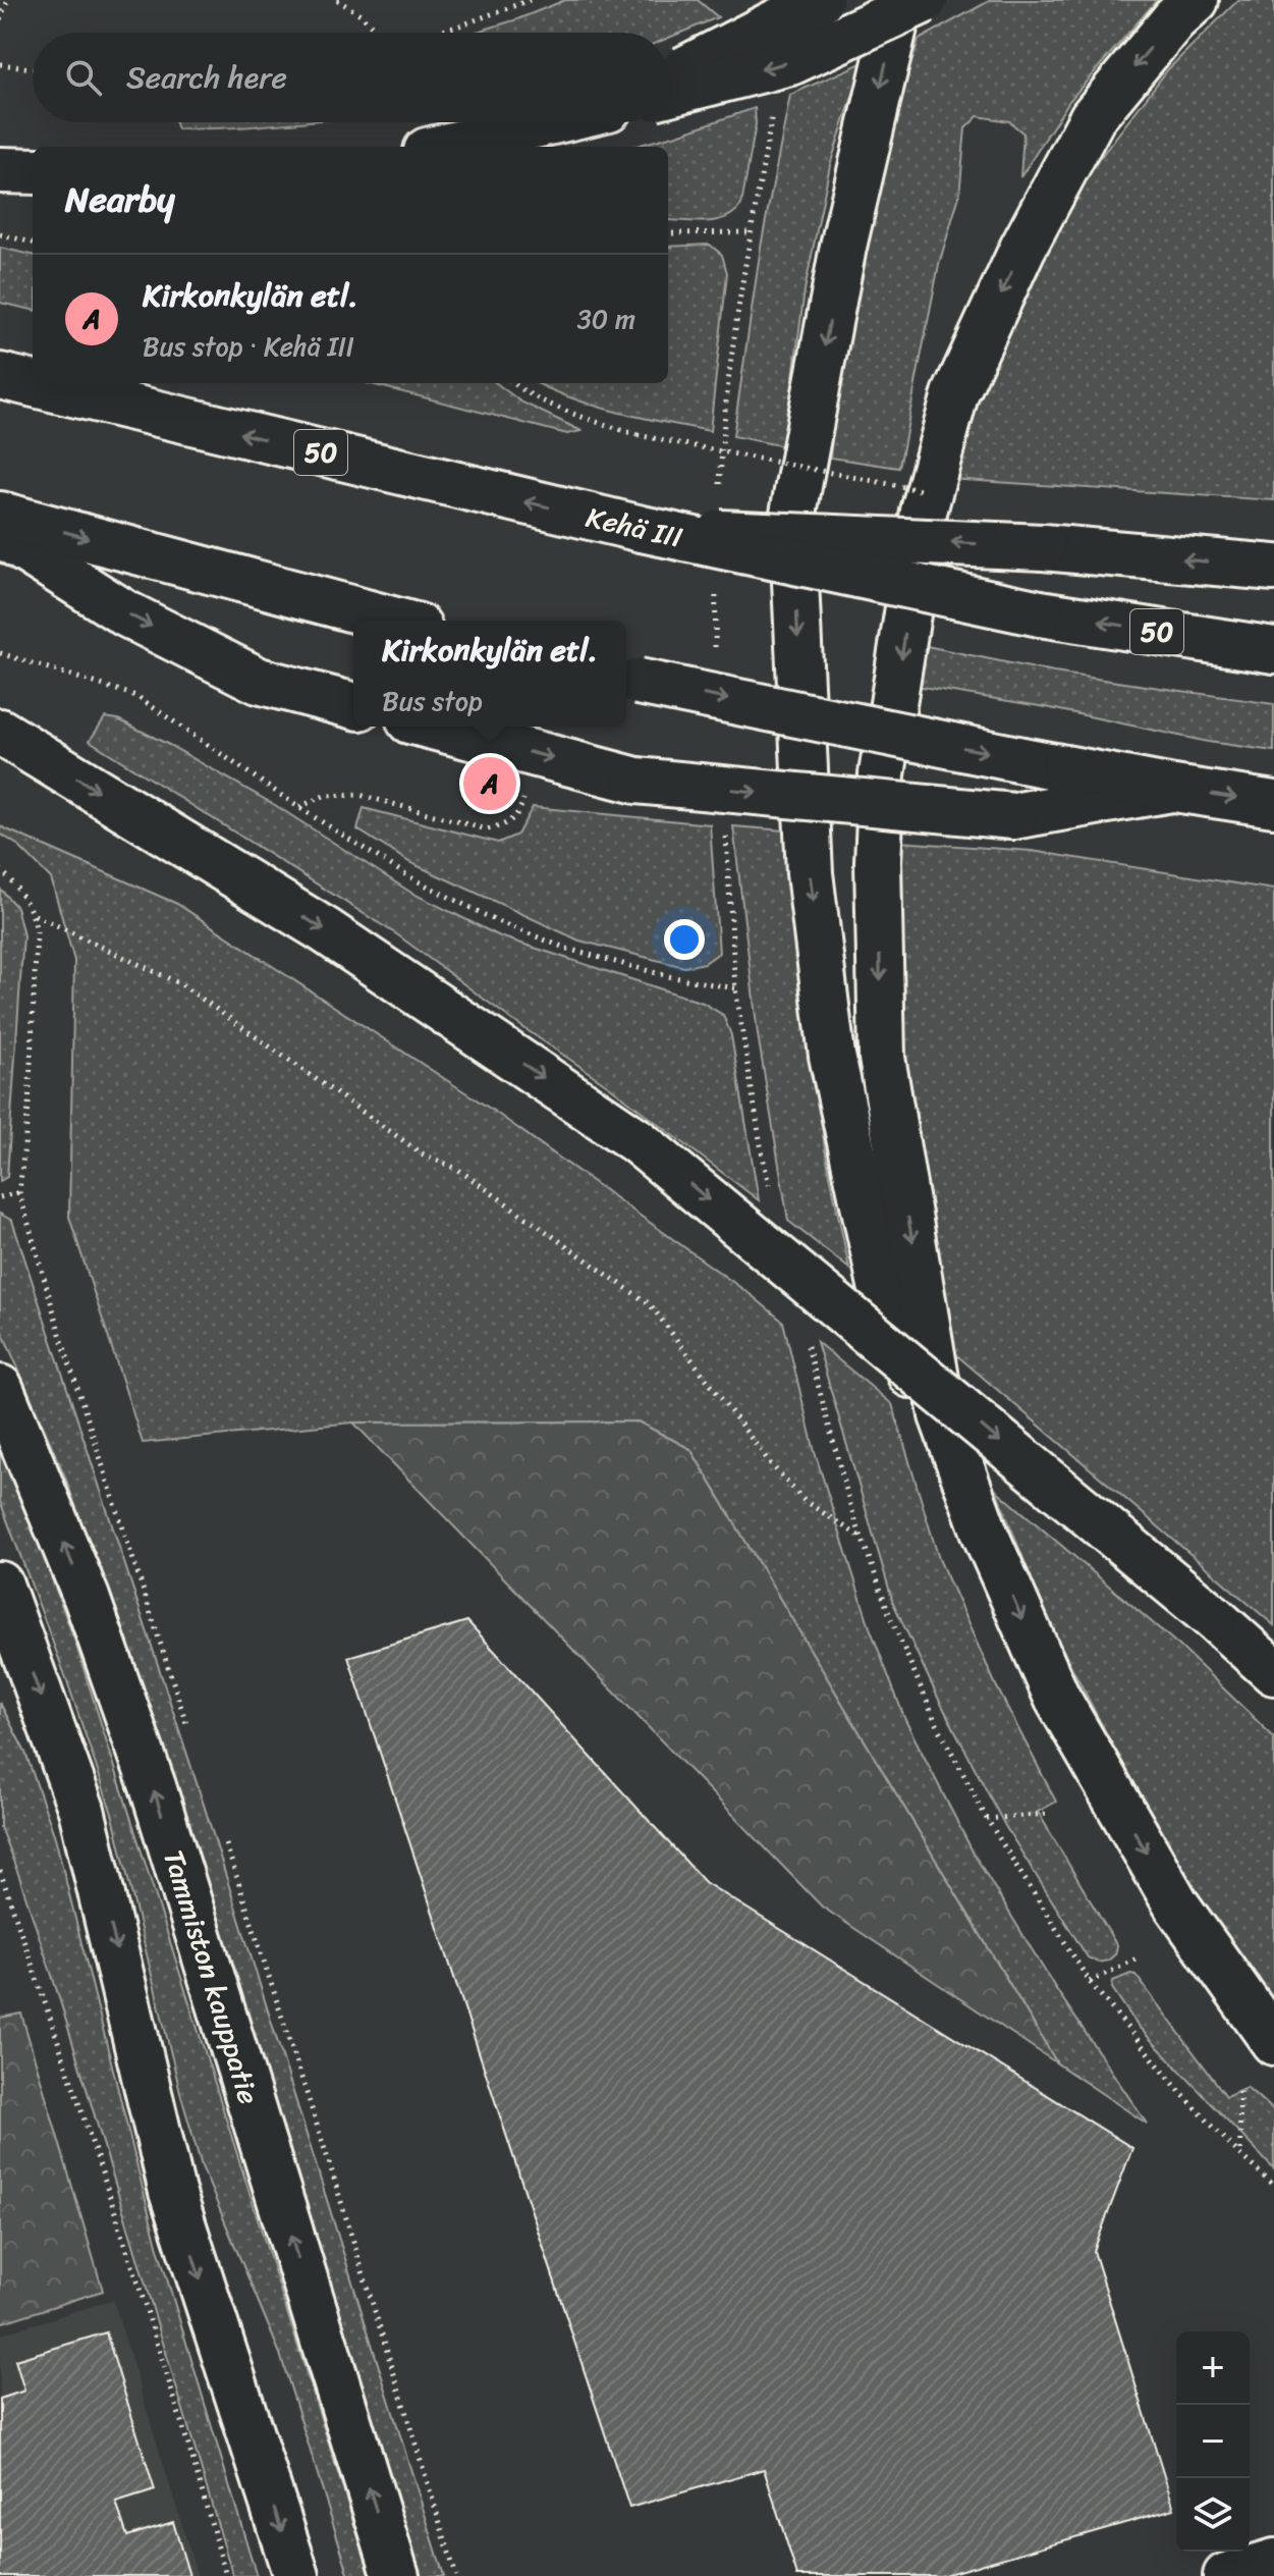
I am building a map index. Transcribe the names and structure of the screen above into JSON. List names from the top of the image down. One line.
{"streets":{"main road":["50","Kehä III","Tammiston kauppatie"]},"page":{"search":"Search here","heading":"Nearby","list":[{"mark":"A","name":"Kirkonkylän etl.","note":"Bus stop · Kehä III","value":"30 m"}],"popup":["Kirkonkylän etl.","Bus stop"],"pins":"A","map_buttons":["+","−"]}}
